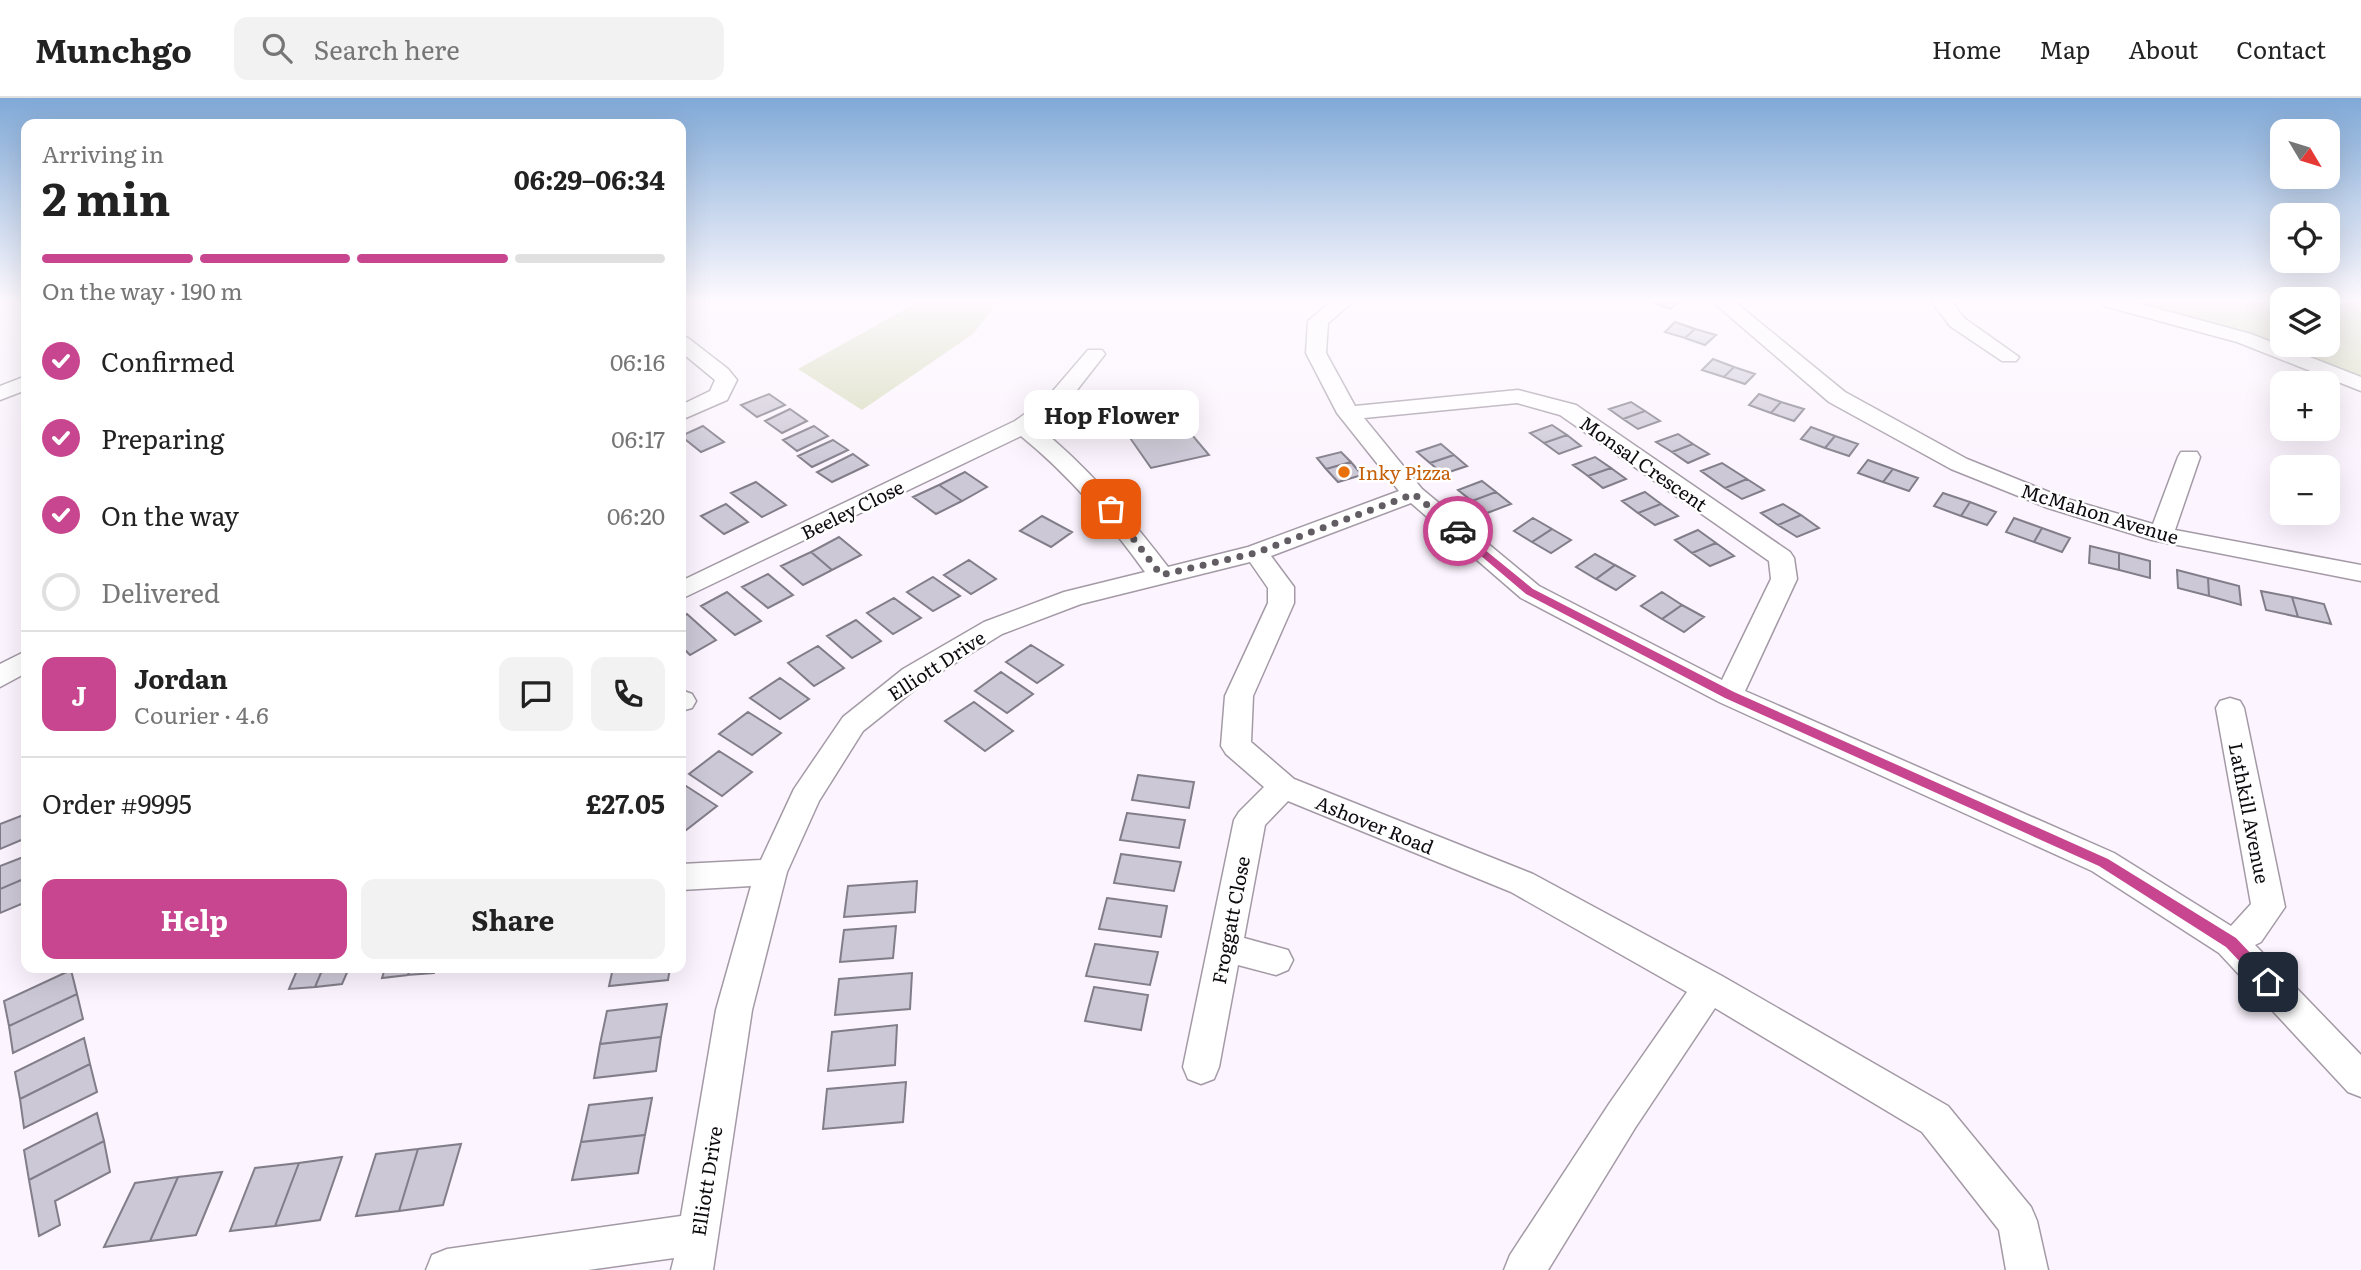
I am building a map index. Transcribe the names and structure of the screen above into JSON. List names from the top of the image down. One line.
{"streets":{"street":["Monsal Crescent","Beeley Close","McMahon Avenue","Elliott Drive","Lathkill Avenue","Ashover Road","Froggatt Close"]},"crossings":[["Elliott Drive","Ashover Road"],["Ashover Road","Froggatt Close"]],"places":["Inky Pizza","Hop Flower"],"north":"bottom right","page":{"header":"Munchgo","search":"Search here","nav":["Home","Map","About","Contact"],"map_buttons":["+","−"],"heading":["2 min","Arriving in","06:29–06:34"],"panel":["Jordan","Courier · 4.6","Order #9995","£27.05"],"bar":"On the way · 190 m","list":[["Confirmed","06:16"],["Preparing","06:17"],["On the way","06:20"],"Delivered"],"bubble":"Hop Flower","round":"J","buttons":["Help","Share"]}}
